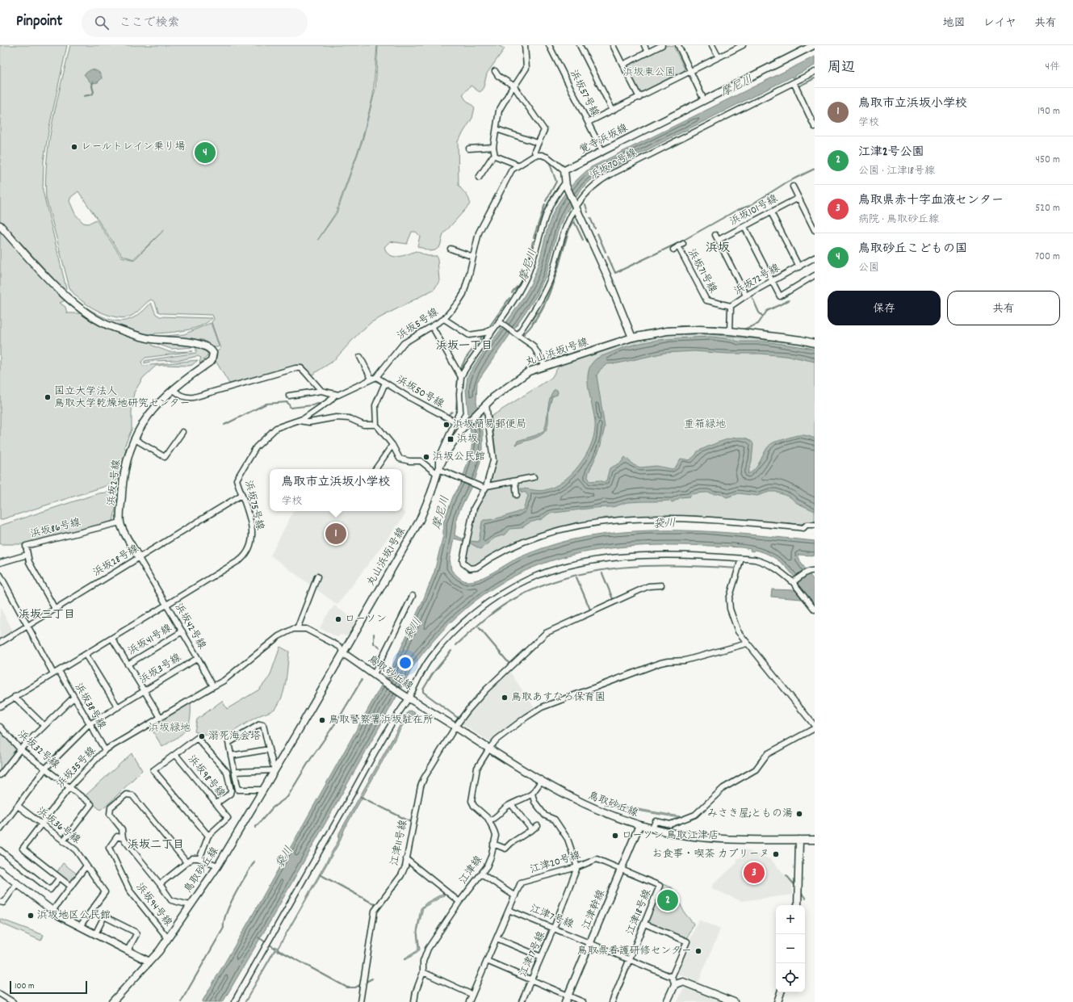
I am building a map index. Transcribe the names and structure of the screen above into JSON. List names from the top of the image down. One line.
{"streets":{"street":["浜坂57号線","覚寺浜坂線","浜坂70号線","浜坂101号線","浜坂71号線","浜坂72号線","浜坂5号線","丸山浜坂1号線","浜坂50号線","浜坂2号線","浜坂75号線","浜坂86号線","浜坂28号線","浜坂42号線","浜坂41号線","浜坂3号線","鳥取砂丘線","浜坂38号線","浜坂32号線","浜坂35号線","浜坂98号線","浜坂36号線","江津11号線","江津20号線","江津線","浜坂94号線","江津幹線","江津18号線","江津7号線","江津17号線"]},"crossings":[["浜坂57号線","覚寺浜坂線"],["浜坂71号線","浜坂72号線"],["浜坂72号線","丸山浜坂1号線"],["浜坂5号線","浜坂50号線"],["浜坂5号線","浜坂75号線"],["丸山浜坂1号線","浜坂50号線"],["丸山浜坂1号線","鳥取砂丘線"],["浜坂2号線","浜坂75号線"],["浜坂2号線","浜坂86号線"],["浜坂2号線","浜坂28号線"],["浜坂2号線","浜坂42号線"],["浜坂75号線","浜坂28号線"],["浜坂75号線","浜坂42号線"],["浜坂86号線","浜坂28号線"],["浜坂42号線","浜坂41号線"],["浜坂42号線","浜坂3号線"],["浜坂3号線","浜坂38号線"],["浜坂3号線","浜坂32号線"],["浜坂3号線","浜坂35号線"],["浜坂3号線","浜坂36号線"],["鳥取砂丘線","江津11号線"],["鳥取砂丘線","江津線"],["鳥取砂丘線","浜坂94号線"],["鳥取砂丘線","江津幹線"],["浜坂38号線","浜坂35号線"],["浜坂32号線","浜坂35号線"],["浜坂32号線","浜坂36号線"],["浜坂35号線","浜坂36号線"],["江津20号線","江津幹線"],["江津20号線","江津18号線"],["江津20号線","江津7号線"],["江津20号線","江津17号線"],["江津幹線","江津18号線"],["江津幹線","江津7号線"],["江津18号線","江津7号線"],["江津7号線","江津17号線"]],"districts":["浜坂","浜坂一丁目","浜坂三丁目","浜坂二丁目"],"water":["摩尼川","袋川"],"parks":["浜坂東公園","重箱緑地","浜坂緑地"],"places":{"other":["レールトレイン乗り場","国立大学法人 鳥取大学乾燥地研究センター","浜坂簡易郵便局","浜坂公民館","ローソン","鳥取あすなろ保育園","鳥取警察署浜坂駐在所","溺死海会塔","みさき屋;ともの湯","ローソン 鳥取江津店","お食事・喫茶 カプリーヌ","浜坂地区公民館","鳥取県看護研修センター"],"transit":["浜坂"]},"scale_bar":"100 m","page":{"header":"Pinpoint","search":"ここで検索","nav":["地図","レイヤ","共有"],"heading":["周辺","4件"],"list":[{"mark":"1","name":"鳥取市立浜坂小学校","note":"学校","value":"190 m"},{"mark":"2","name":"江津2号公園","note":"公園 · 江津18号線","value":"450 m"},{"mark":"3","name":"鳥取県赤十字血液センター","note":"病院 · 鳥取砂丘線","value":"520 m"},{"mark":"4","name":"鳥取砂丘こどもの国","note":"公園","value":"700 m"}],"pins":["4","1","3","2"],"buttons":["保存","共有"],"popup":["鳥取市立浜坂小学校","学校"],"map_buttons":["+","−"],"scale":"100 m"}}
